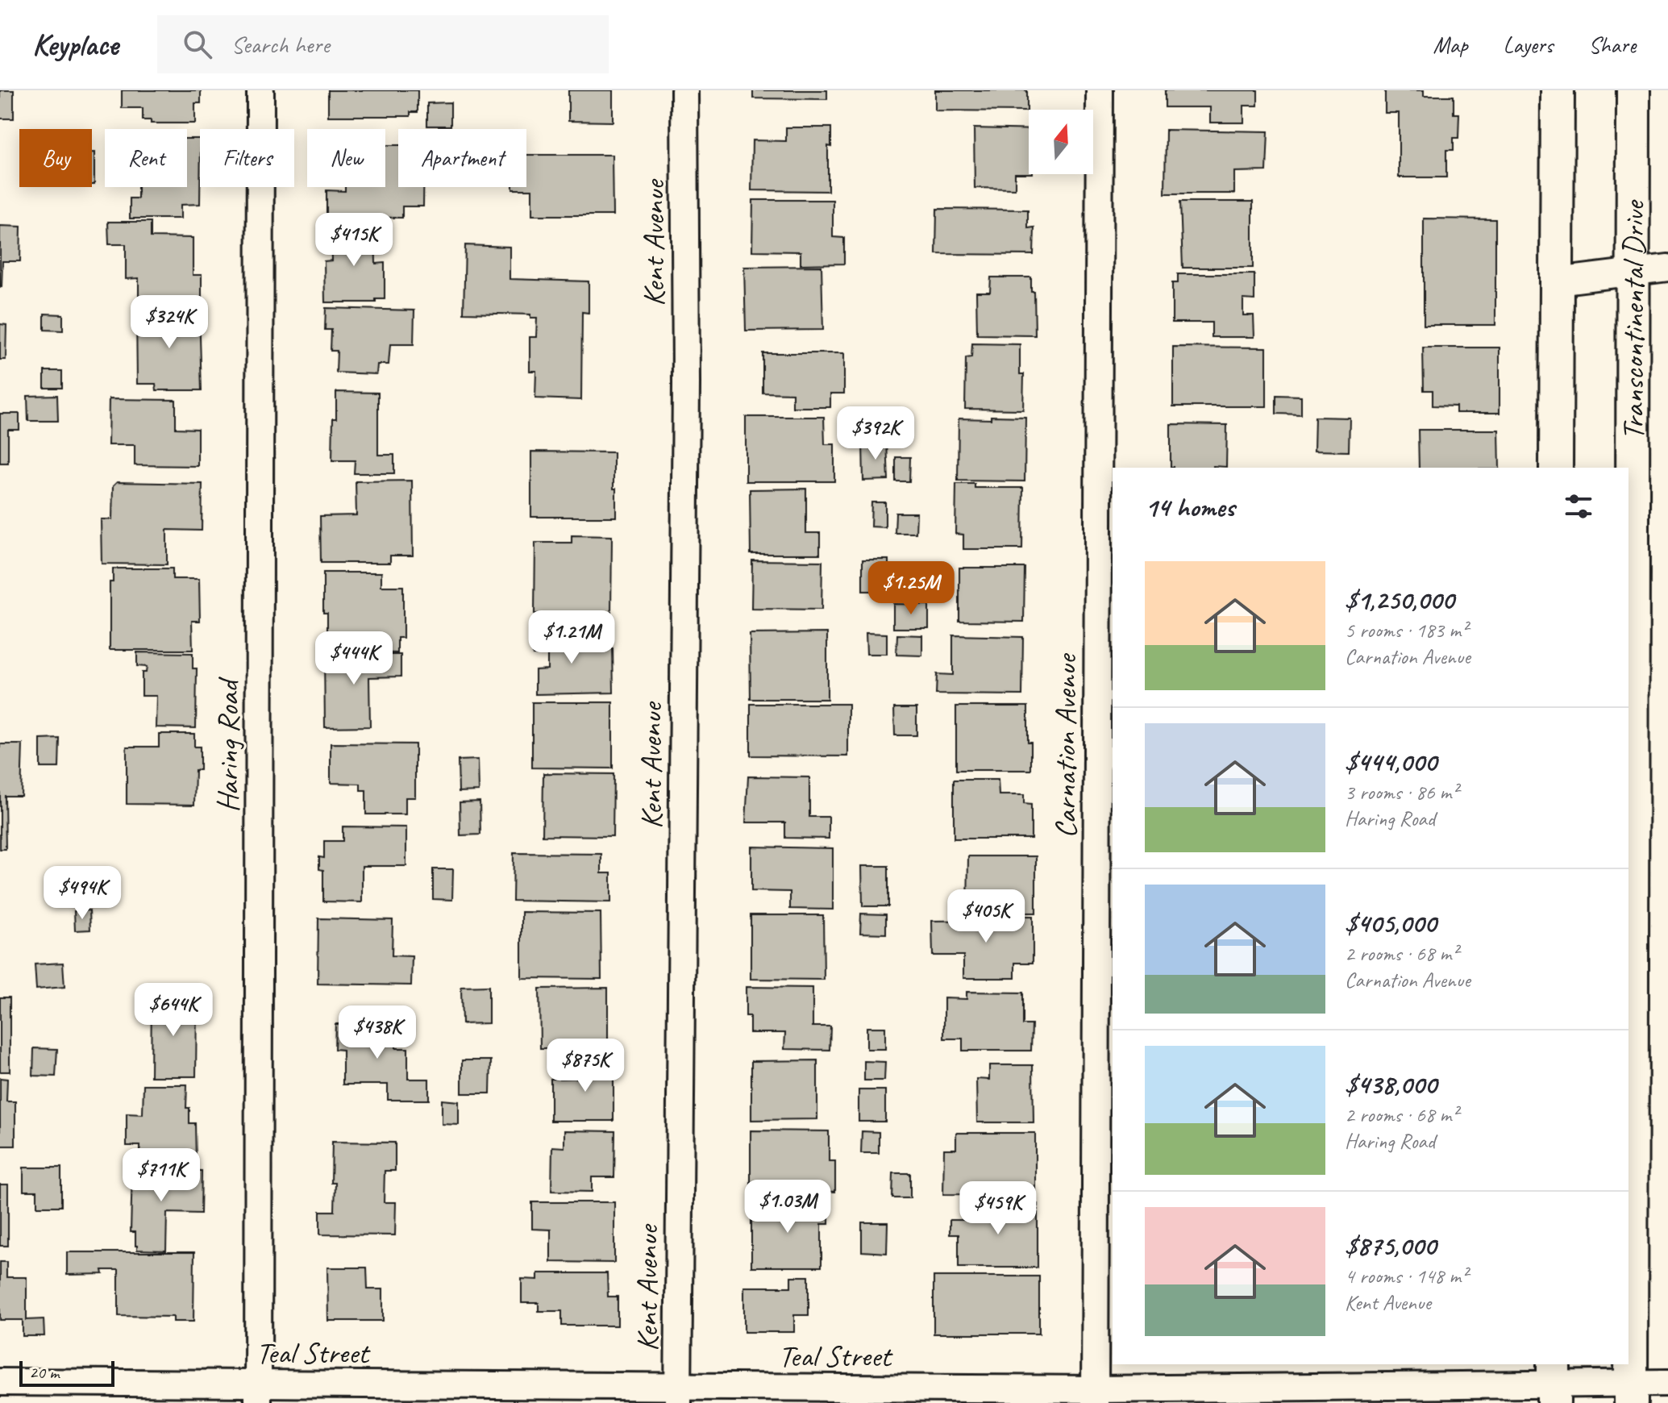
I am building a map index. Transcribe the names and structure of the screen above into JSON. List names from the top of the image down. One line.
{"streets":{"street":["Kent Avenue","Transcontinental Drive","Haring Road","Carnation Avenue","Teal Street"]},"crossings":[["Kent Avenue","Teal Street"],["Transcontinental Drive","Teal Street"],["Haring Road","Teal Street"],["Carnation Avenue","Teal Street"]],"scale_bar":"20 m","north":"top","page":{"header":"Keyplace","search":"Search here","nav":["Map","Layers","Share"],"chip":["Buy","Rent","Filters","New","Apartment"],"price":["$415K","$324K","$392K","$1.25M","$1.21M","$444K","$494K","$405K","$644K","$438K","$875K","$711K","$1.03M","$459K"],"heading":"14 homes","list":[{"name":"$1,250,000","note":"5 rooms · 183 m² · Carnation Avenue"},{"name":"$444,000","note":"3 rooms · 86 m² · Haring Road"},{"name":"$405,000","note":"2 rooms · 68 m² · Carnation Avenue"},{"name":"$438,000","note":"2 rooms · 68 m² · Haring Road"},{"name":"$875,000","note":"4 rooms · 148 m² · Kent Avenue"}],"scale":"20 m"}}
